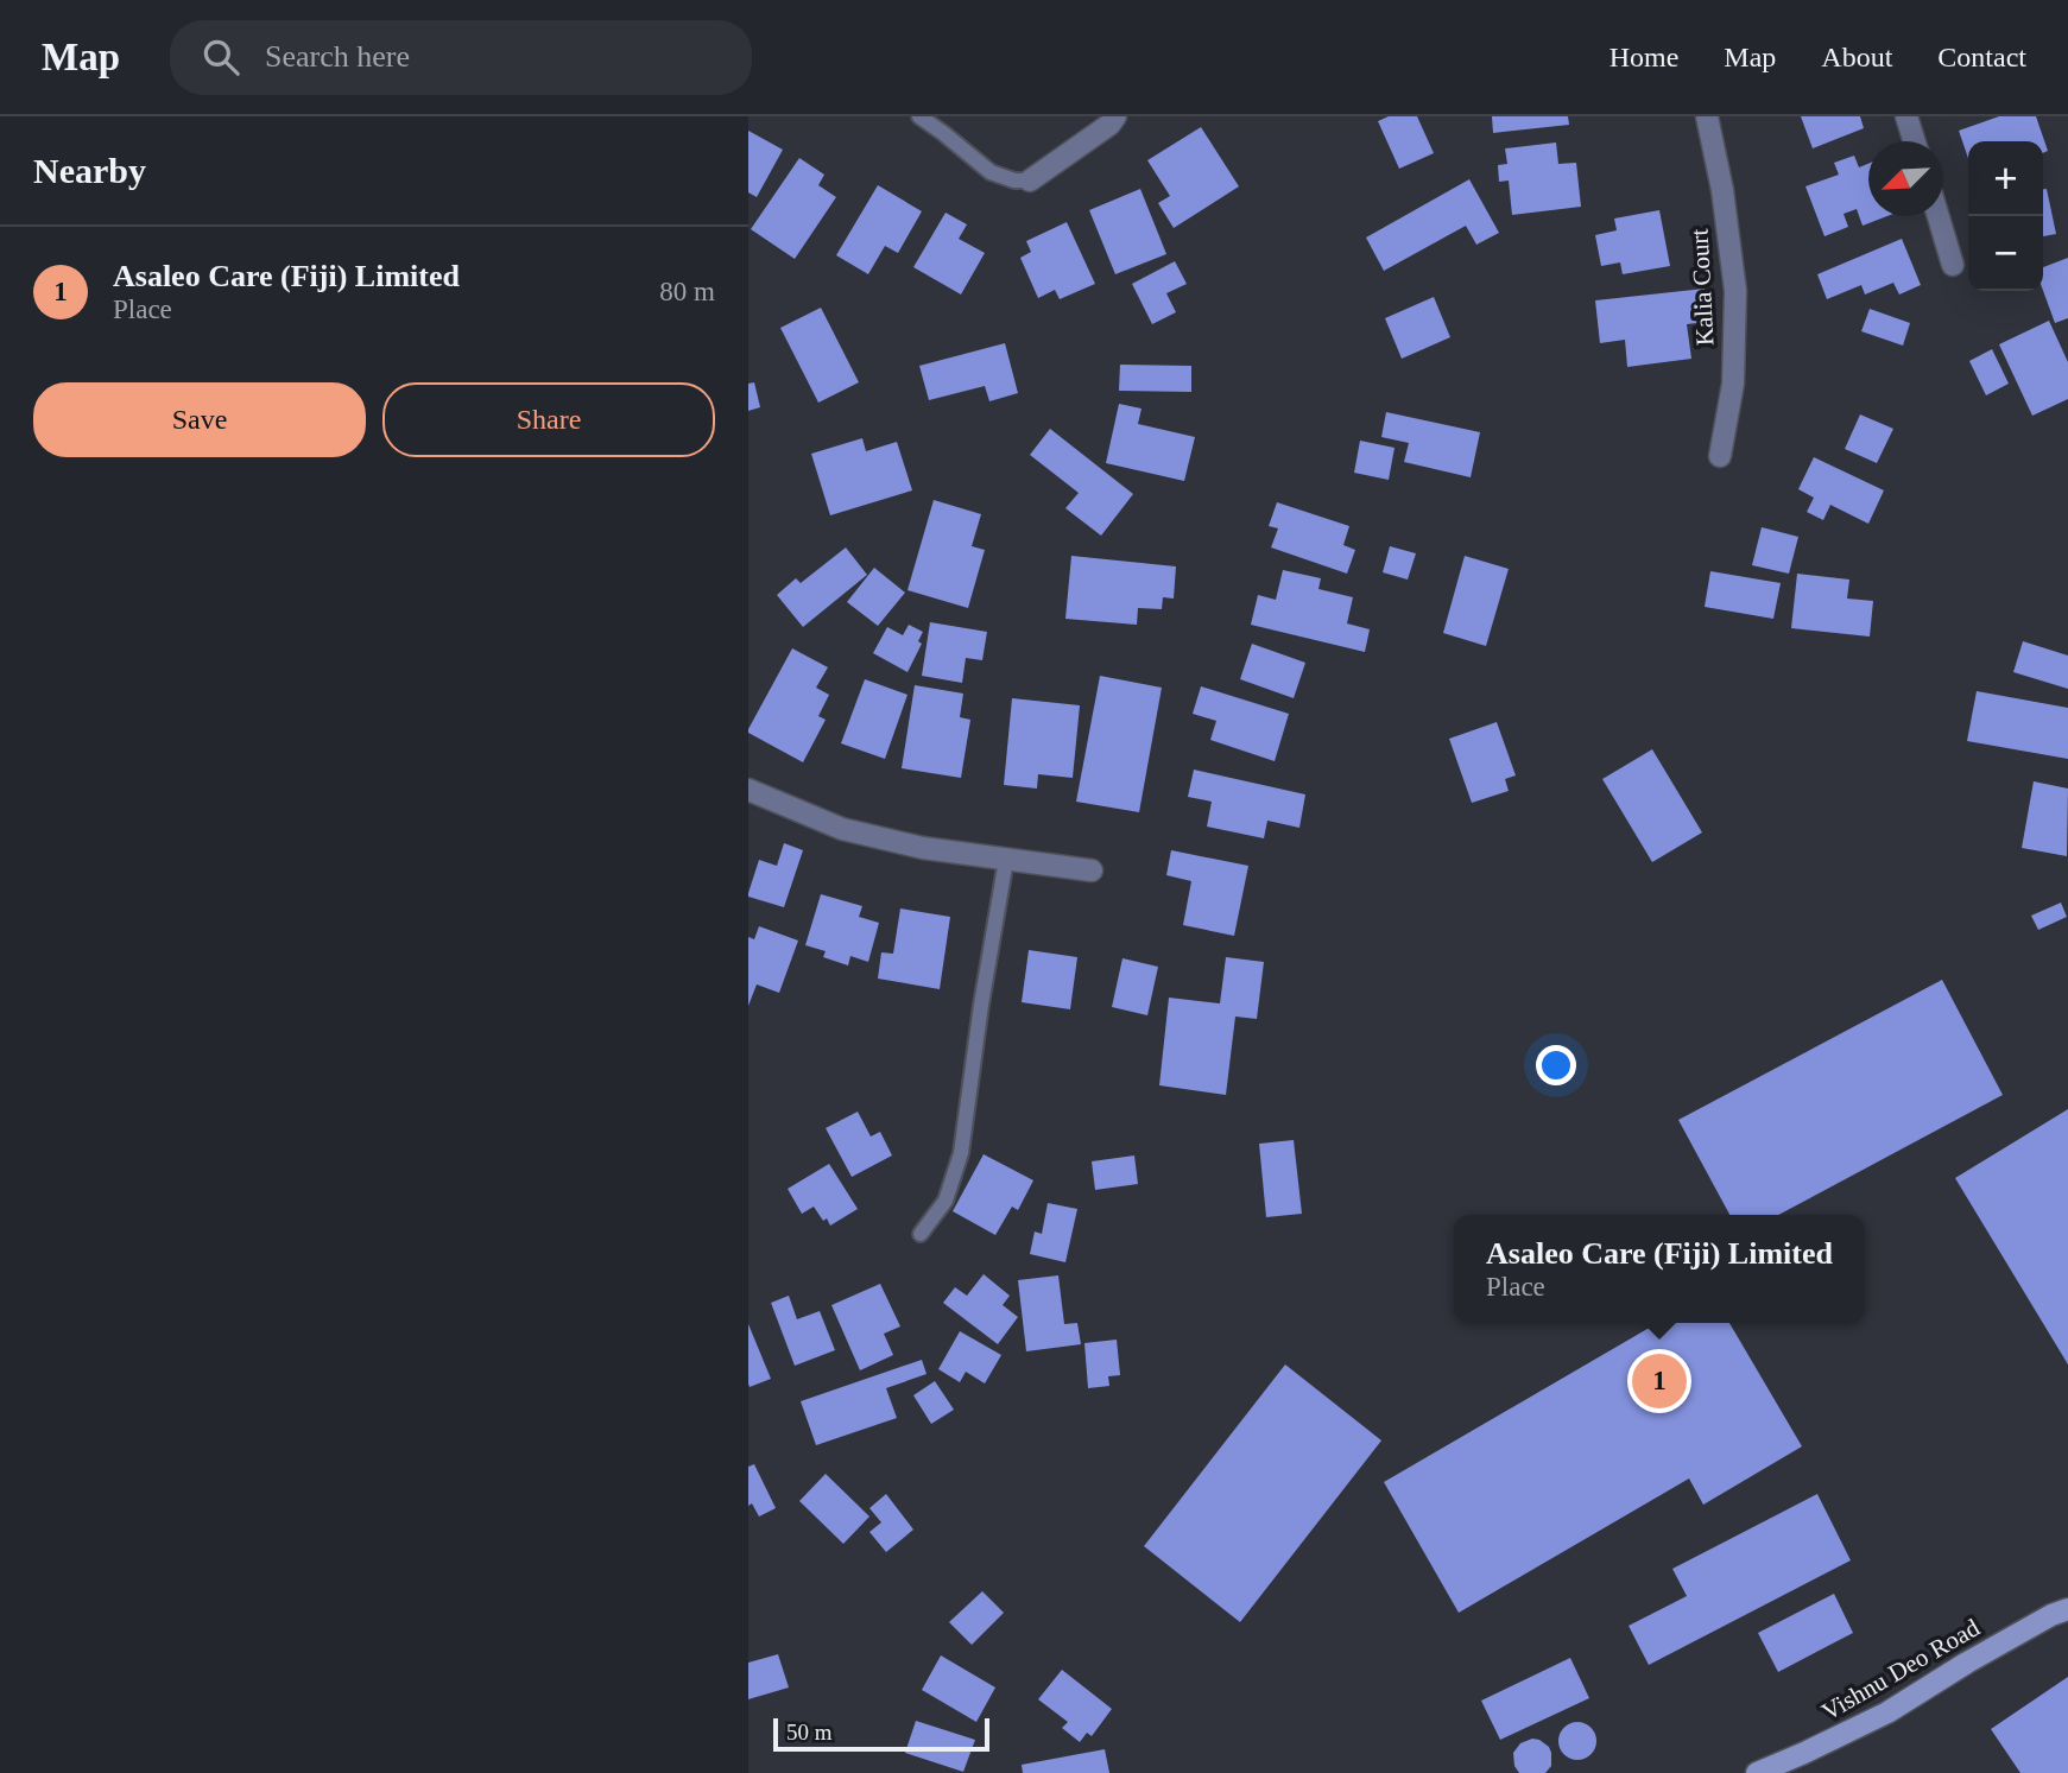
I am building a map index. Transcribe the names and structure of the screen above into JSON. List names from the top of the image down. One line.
{"streets":{"street":["Kalia Court","Vishnu Deo Road"]},"scale_bar":"50 m","north":"bottom left","page":{"header":"Map","search":"Search here","nav":["Home","Map","About","Contact"],"heading":"Nearby","map_buttons":["+","−"],"list":[{"mark":"1","name":"Asaleo Care (Fiji) Limited","note":"Place","value":"80 m"}],"buttons":["Save","Share"],"popup":["Asaleo Care (Fiji) Limited","Place"],"pins":"1","scale":"50 m"}}
